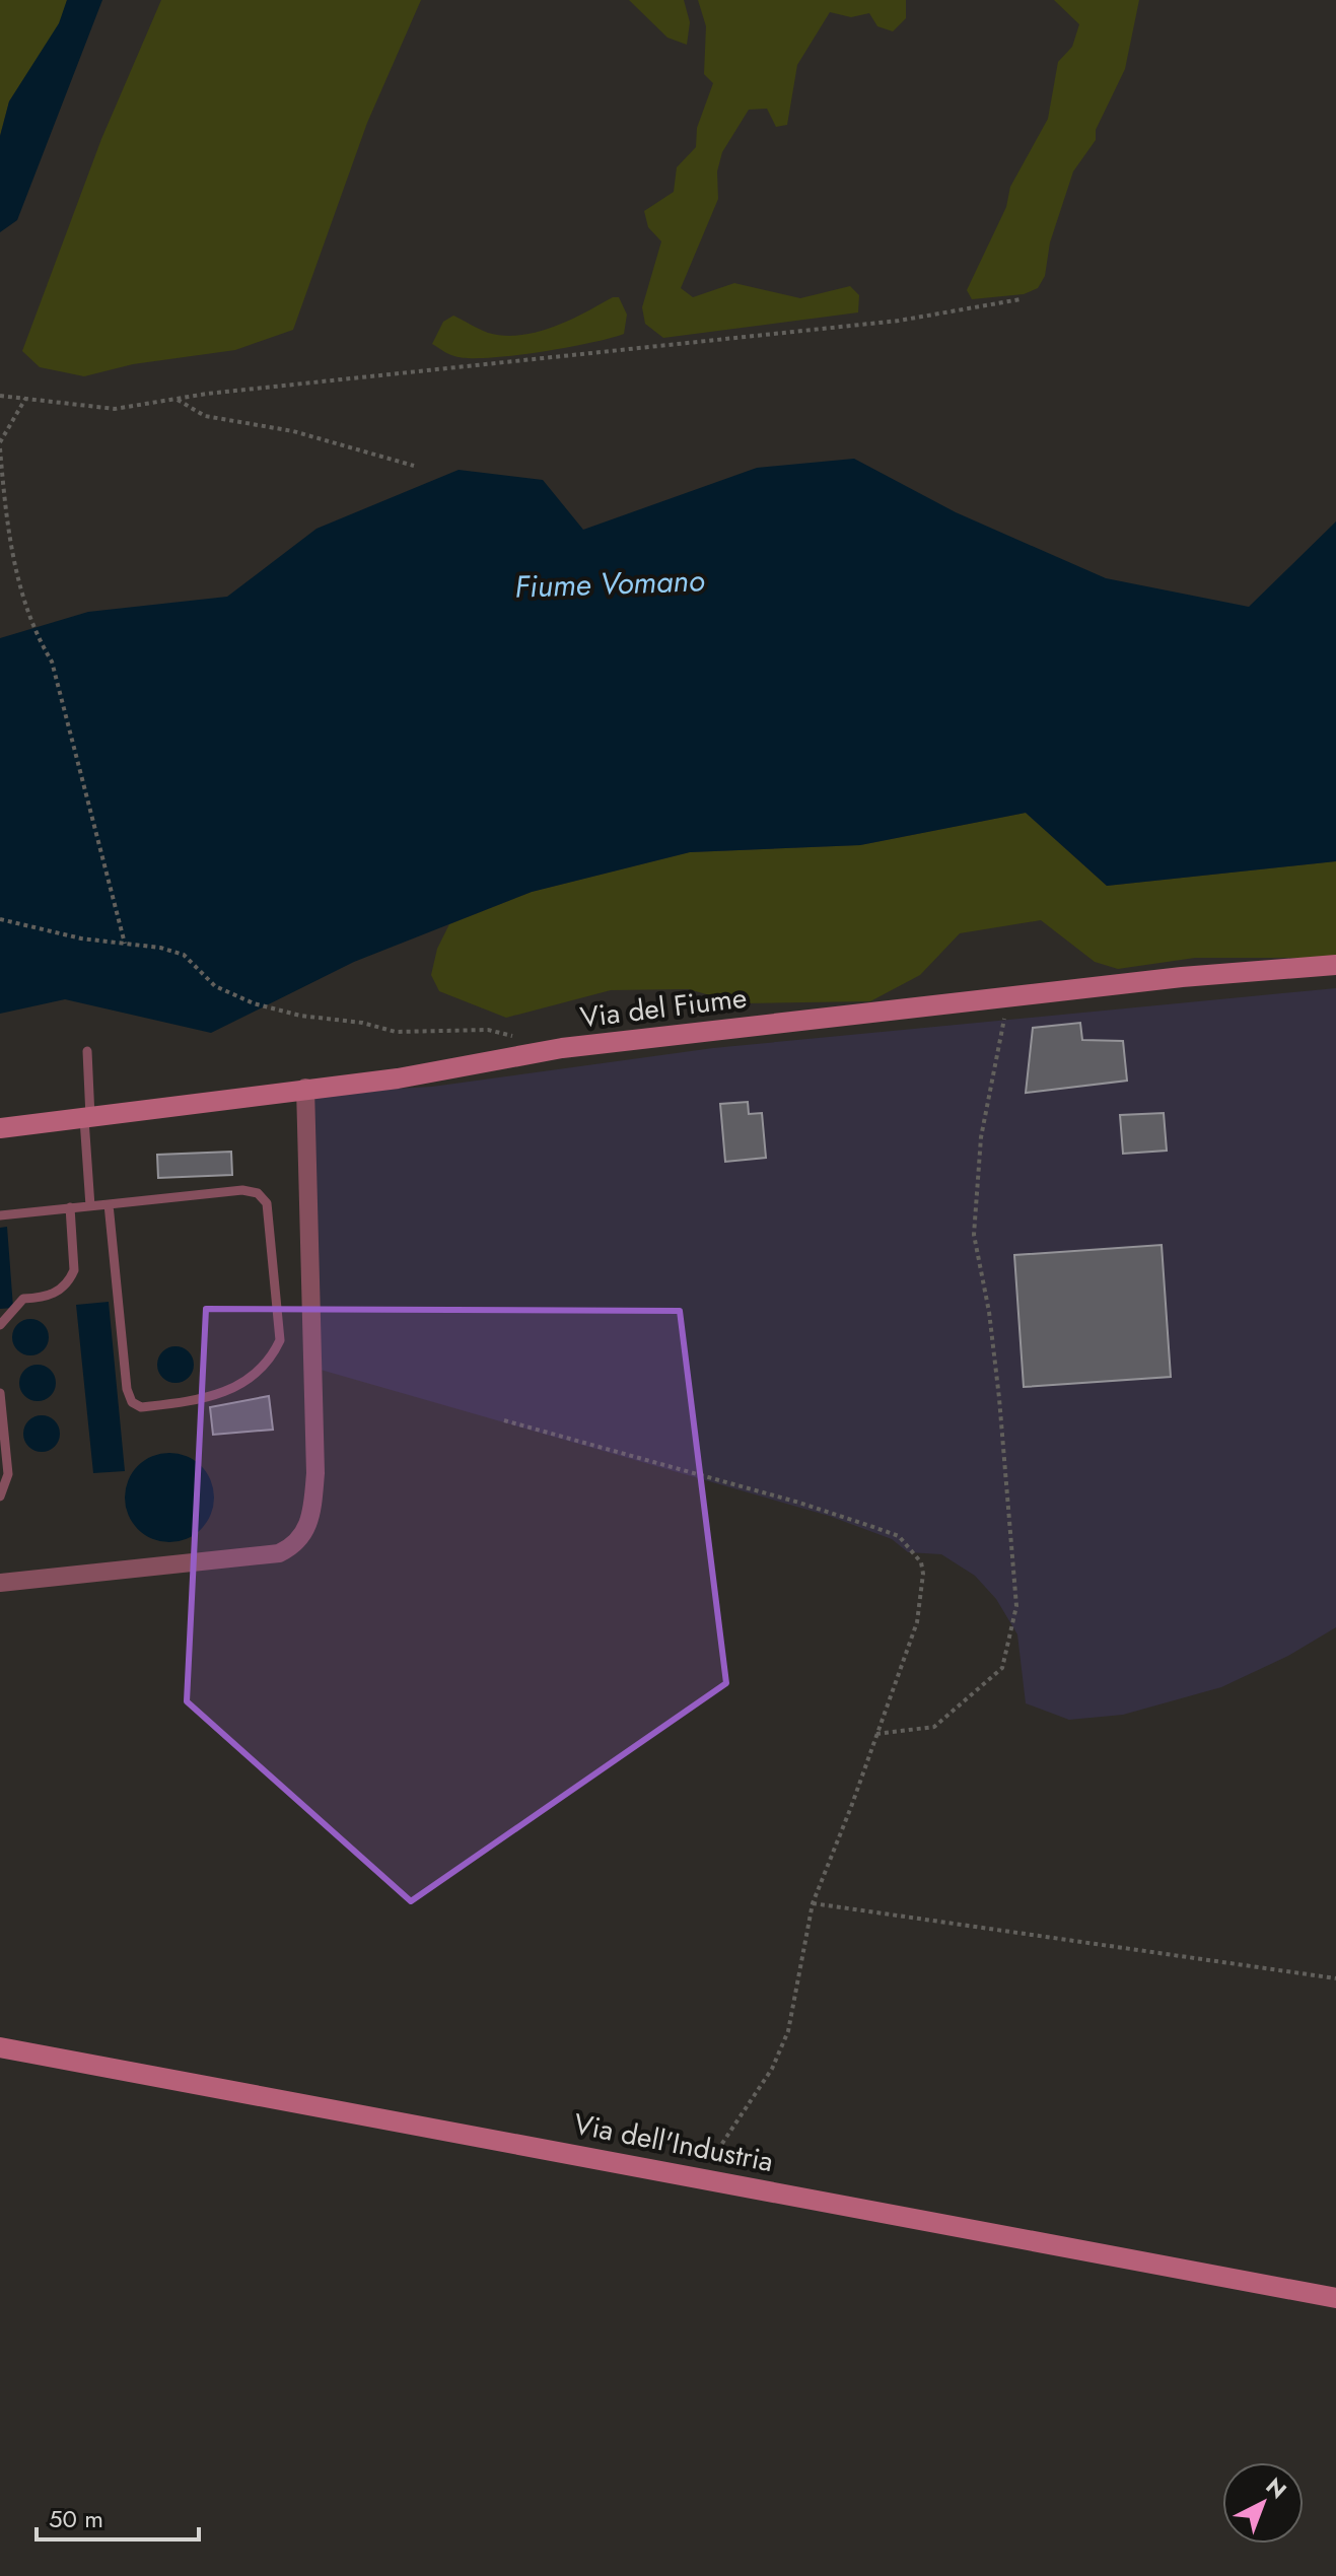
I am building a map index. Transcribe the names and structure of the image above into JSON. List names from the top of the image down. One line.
{"streets":{"street":["Via del Fiume","Via dell'Industria"]},"water":["Fiume Vomano"],"scale_bar":"50 m","north":"top right"}
